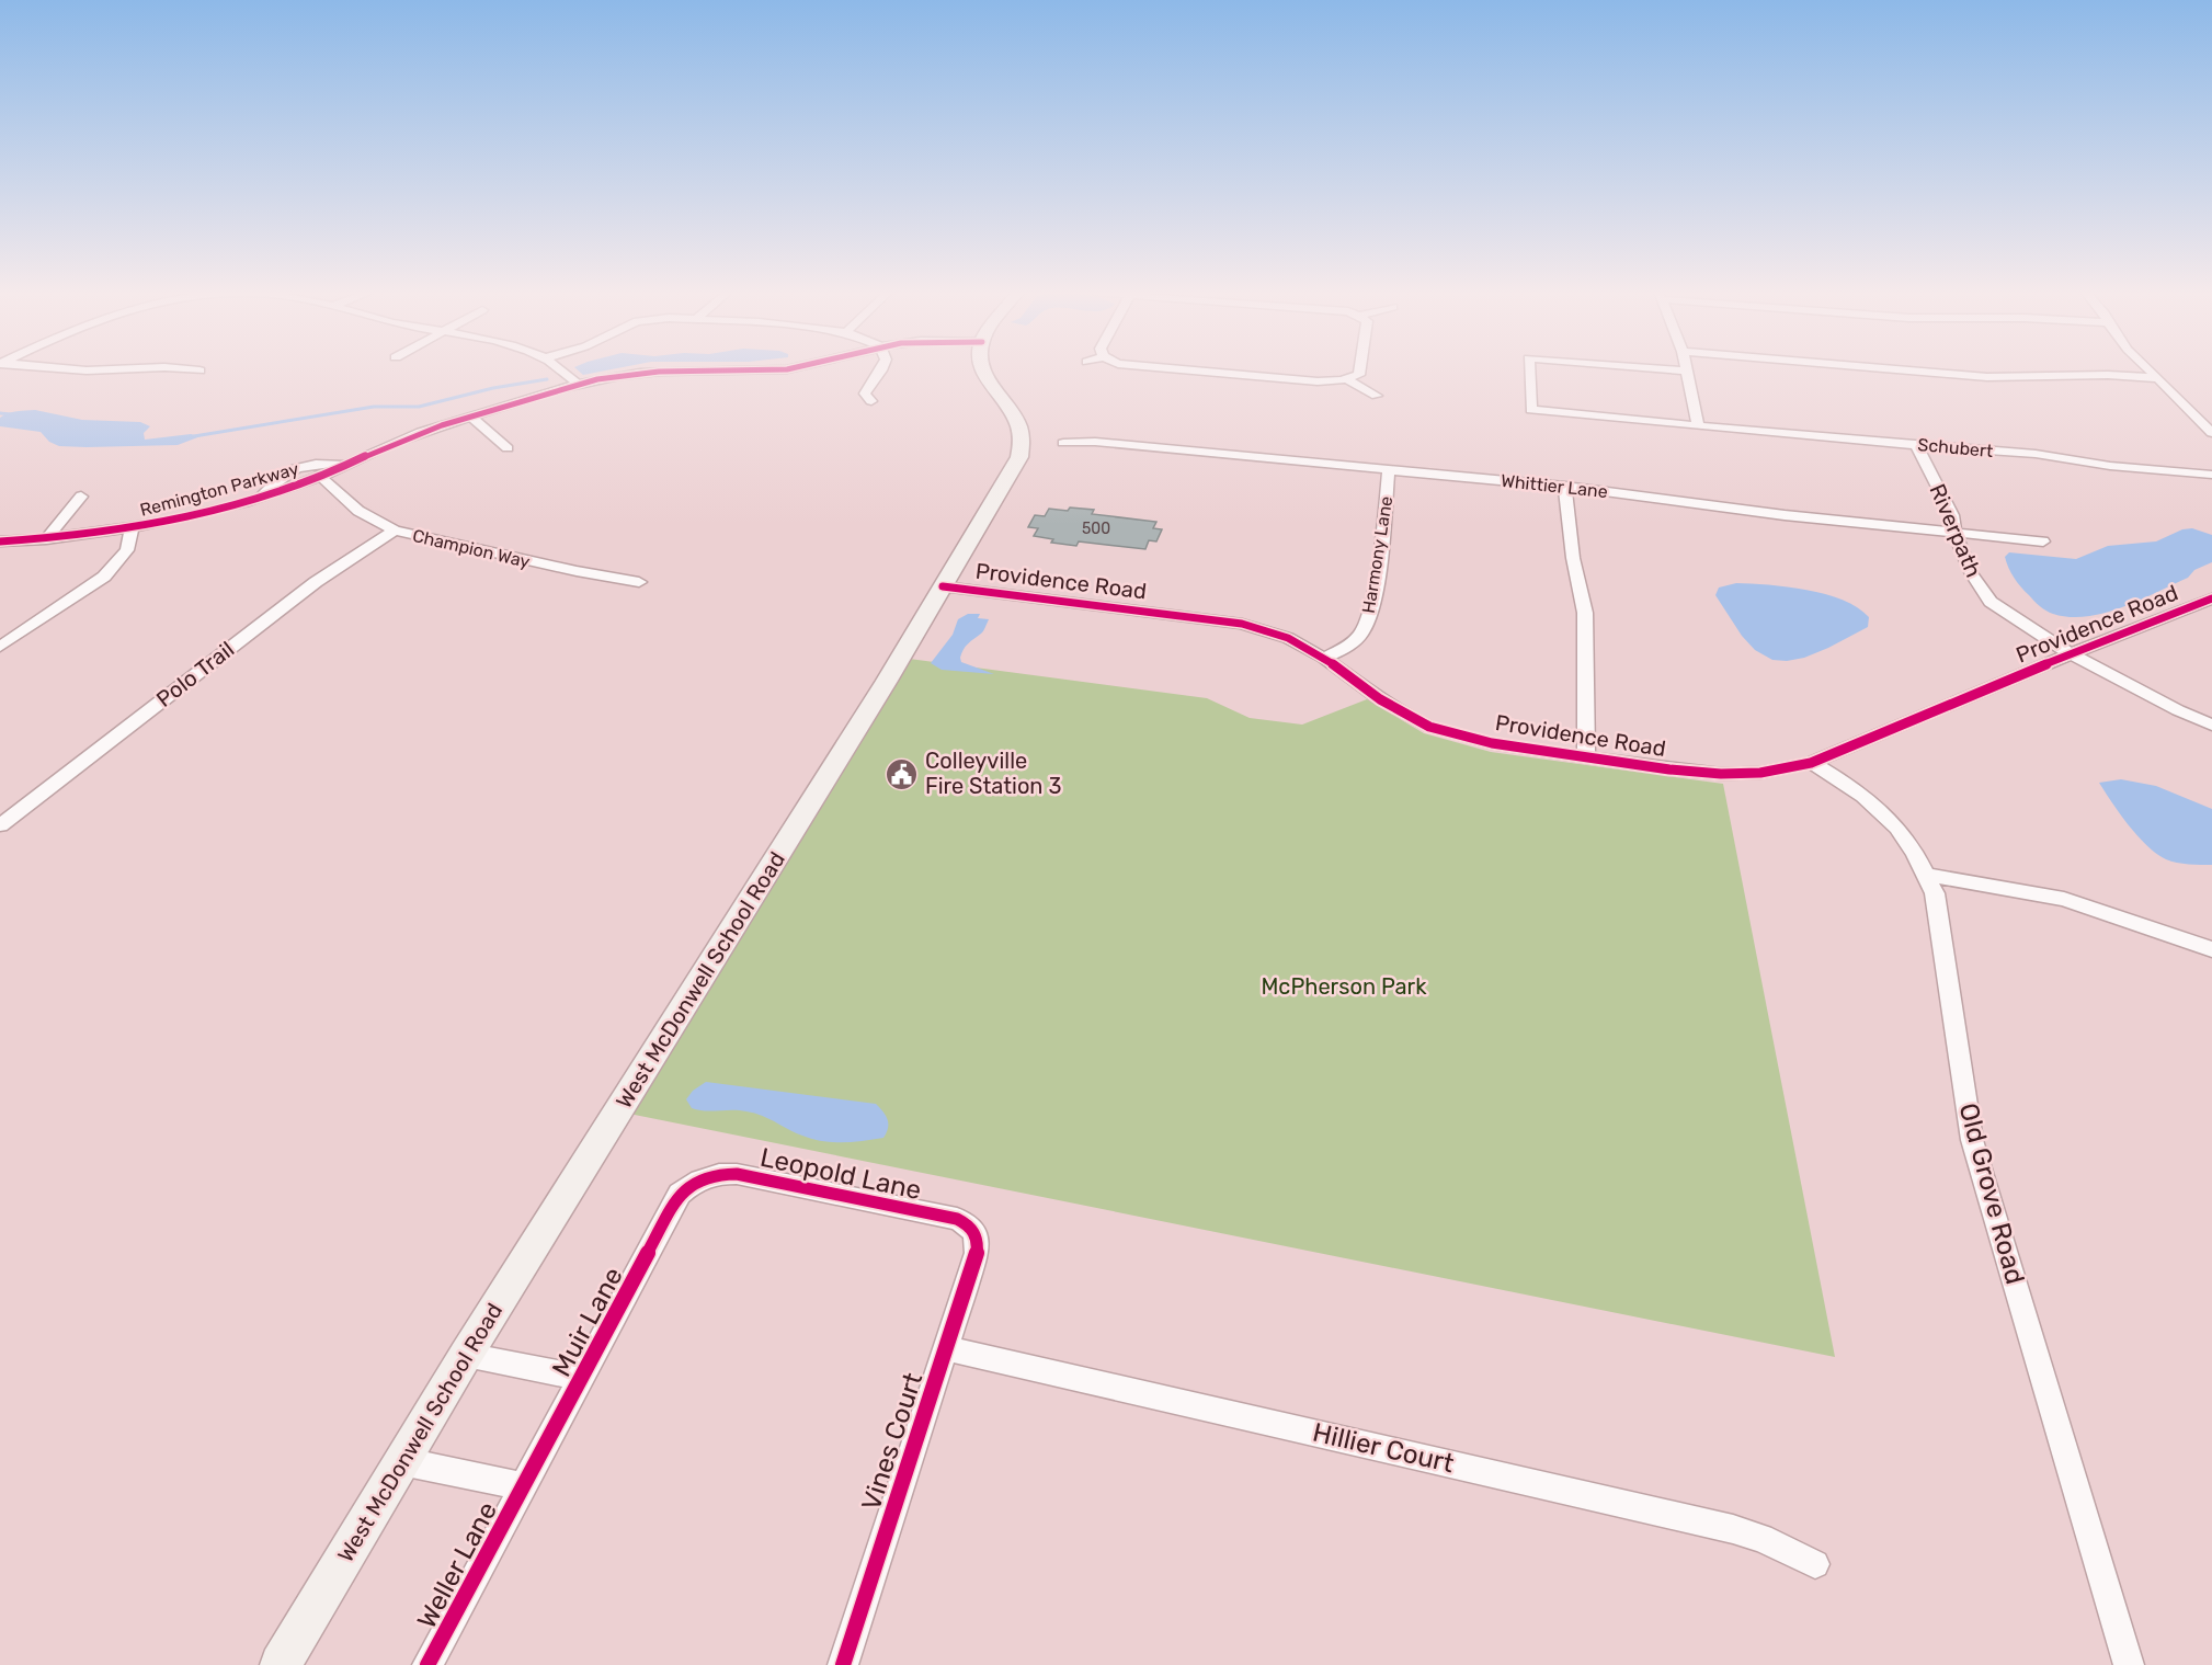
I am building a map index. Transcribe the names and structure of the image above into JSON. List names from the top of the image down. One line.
{"streets":{"main road":["West McDonwell School Road"],"street":["Schubert","Whittier Lane","Remington Parkway","Riverpath","Champion Way","Harmony Lane","Providence Road","Polo Trail","Leopold Lane","Old Grove Road","Muir Lane","Vines Court","Hillier Court","Weller Lane"]},"crossings":[["Schubert","Riverpath"],["Whittier Lane","Riverpath"],["Whittier Lane","Harmony Lane"],["Remington Parkway","Champion Way"],["Riverpath","Providence Road"],["Champion Way","Polo Trail"],["Harmony Lane","Providence Road"],["Providence Road","West McDonwell School Road"],["Providence Road","Old Grove Road"],["Leopold Lane","Muir Lane"],["Leopold Lane","Vines Court"],["Muir Lane","Weller Lane"],["Vines Court","Hillier Court"]],"parks":["McPherson Park"],"places":{"public building":["Colleyville Fire Station 3"]},"house_numbers":["500"]}
